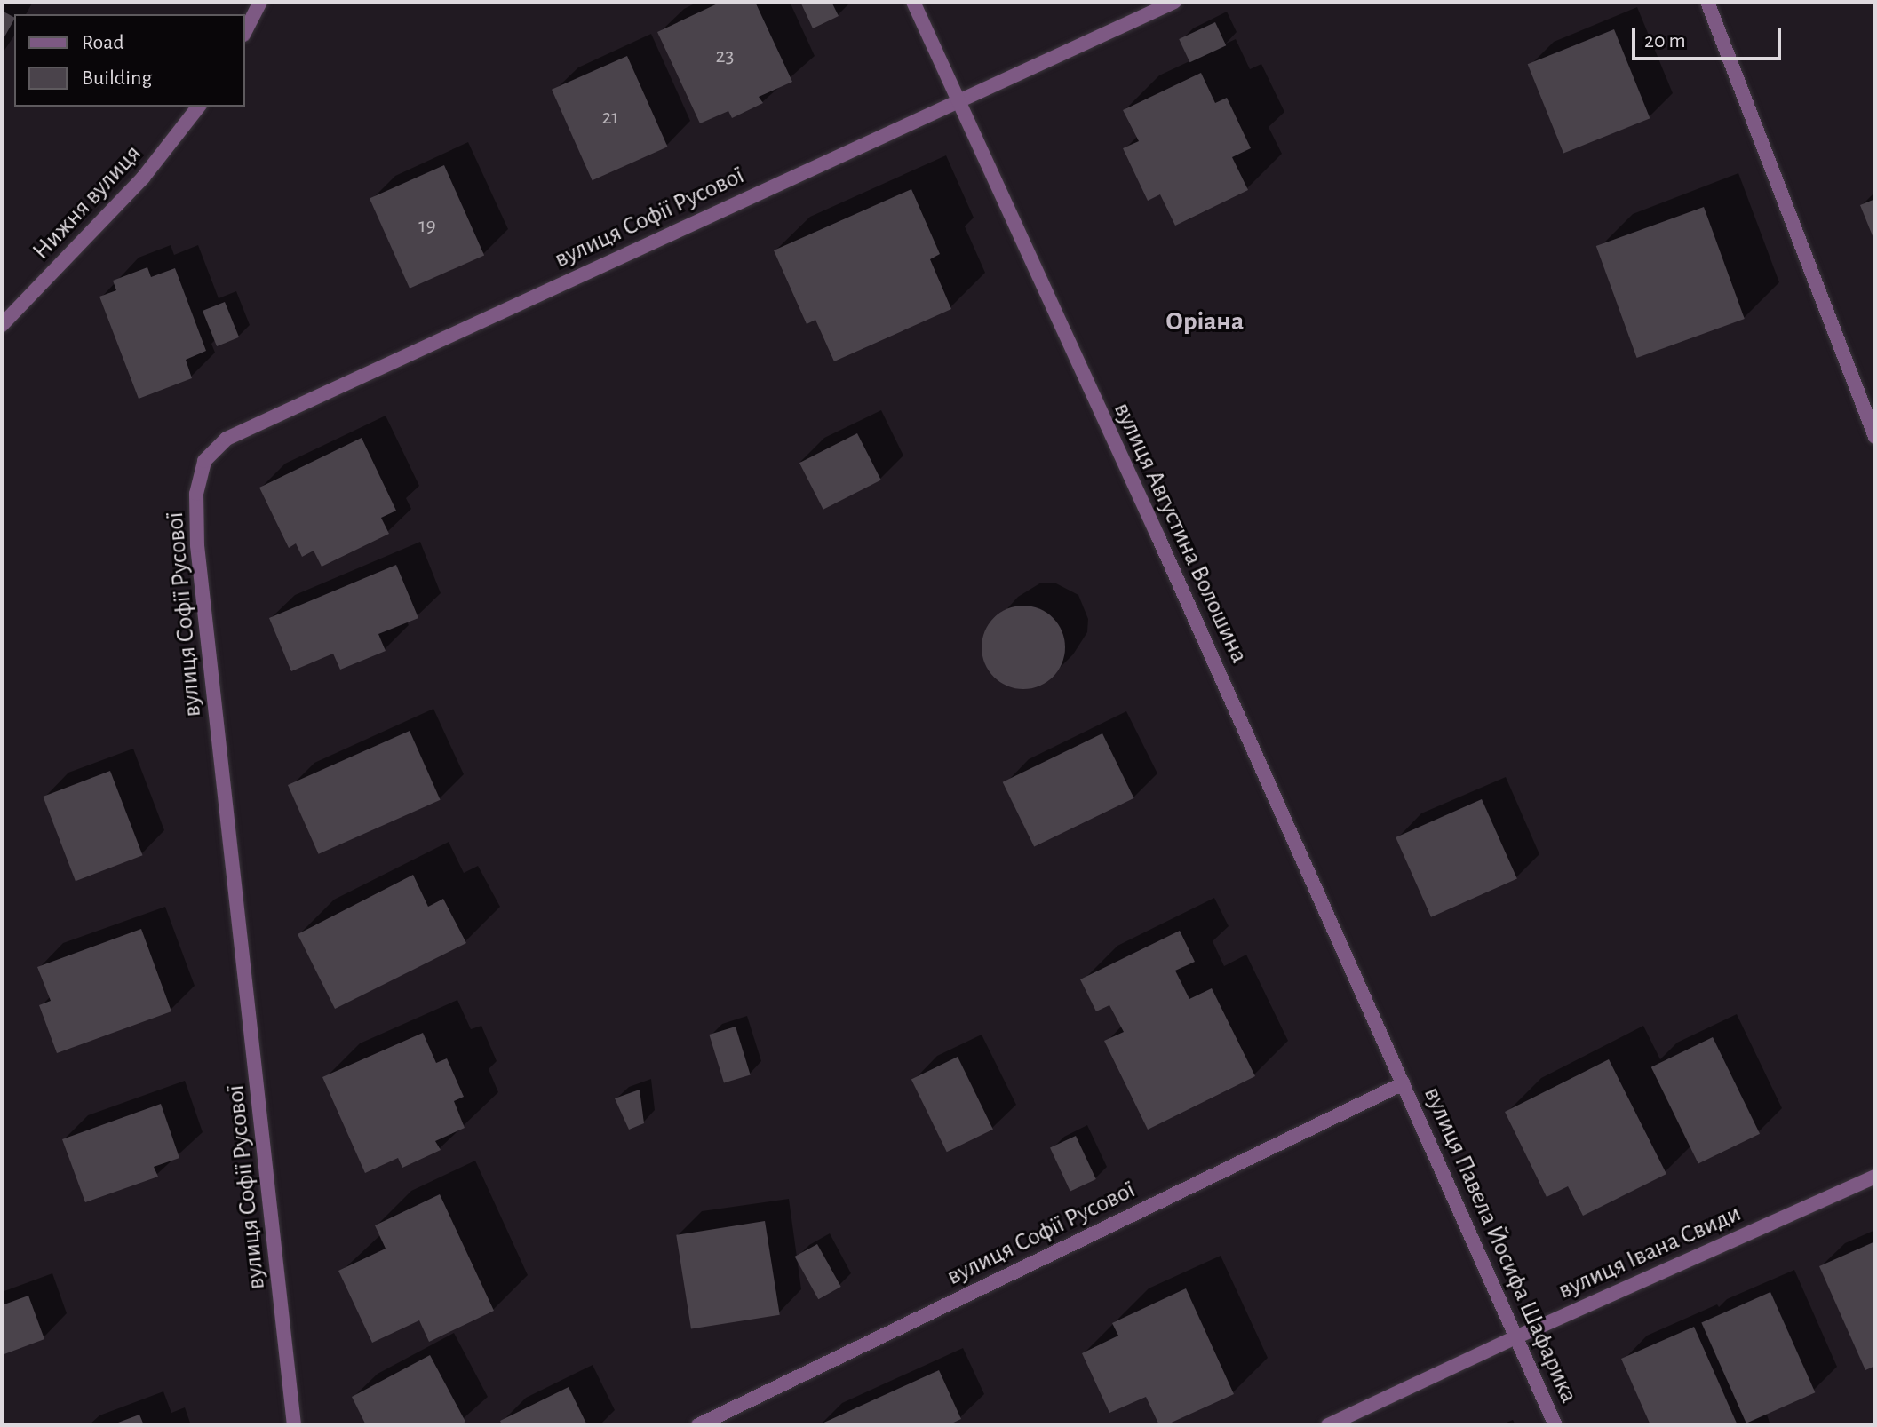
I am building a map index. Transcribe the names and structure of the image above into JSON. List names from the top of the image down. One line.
{"streets":{"street":["Нижня вулиця","вулиця Софії Русової","вулиця Августина Волошина","вулиця Павела Йосифа Шафарика","вулиця Івана Свиди"]},"crossings":[["вулиця Софії Русової","вулиця Августина Волошина"],["вулиця Софії Русової","вулиця Павела Йосифа Шафарика"],["вулиця Августина Волошина","вулиця Павела Йосифа Шафарика"],["вулиця Павела Йосифа Шафарика","вулиця Івана Свиди"]],"districts":["Оріана"],"house_numbers":["23","21","19"],"legend":["Road","Building"],"scale_bar":"20 m"}
